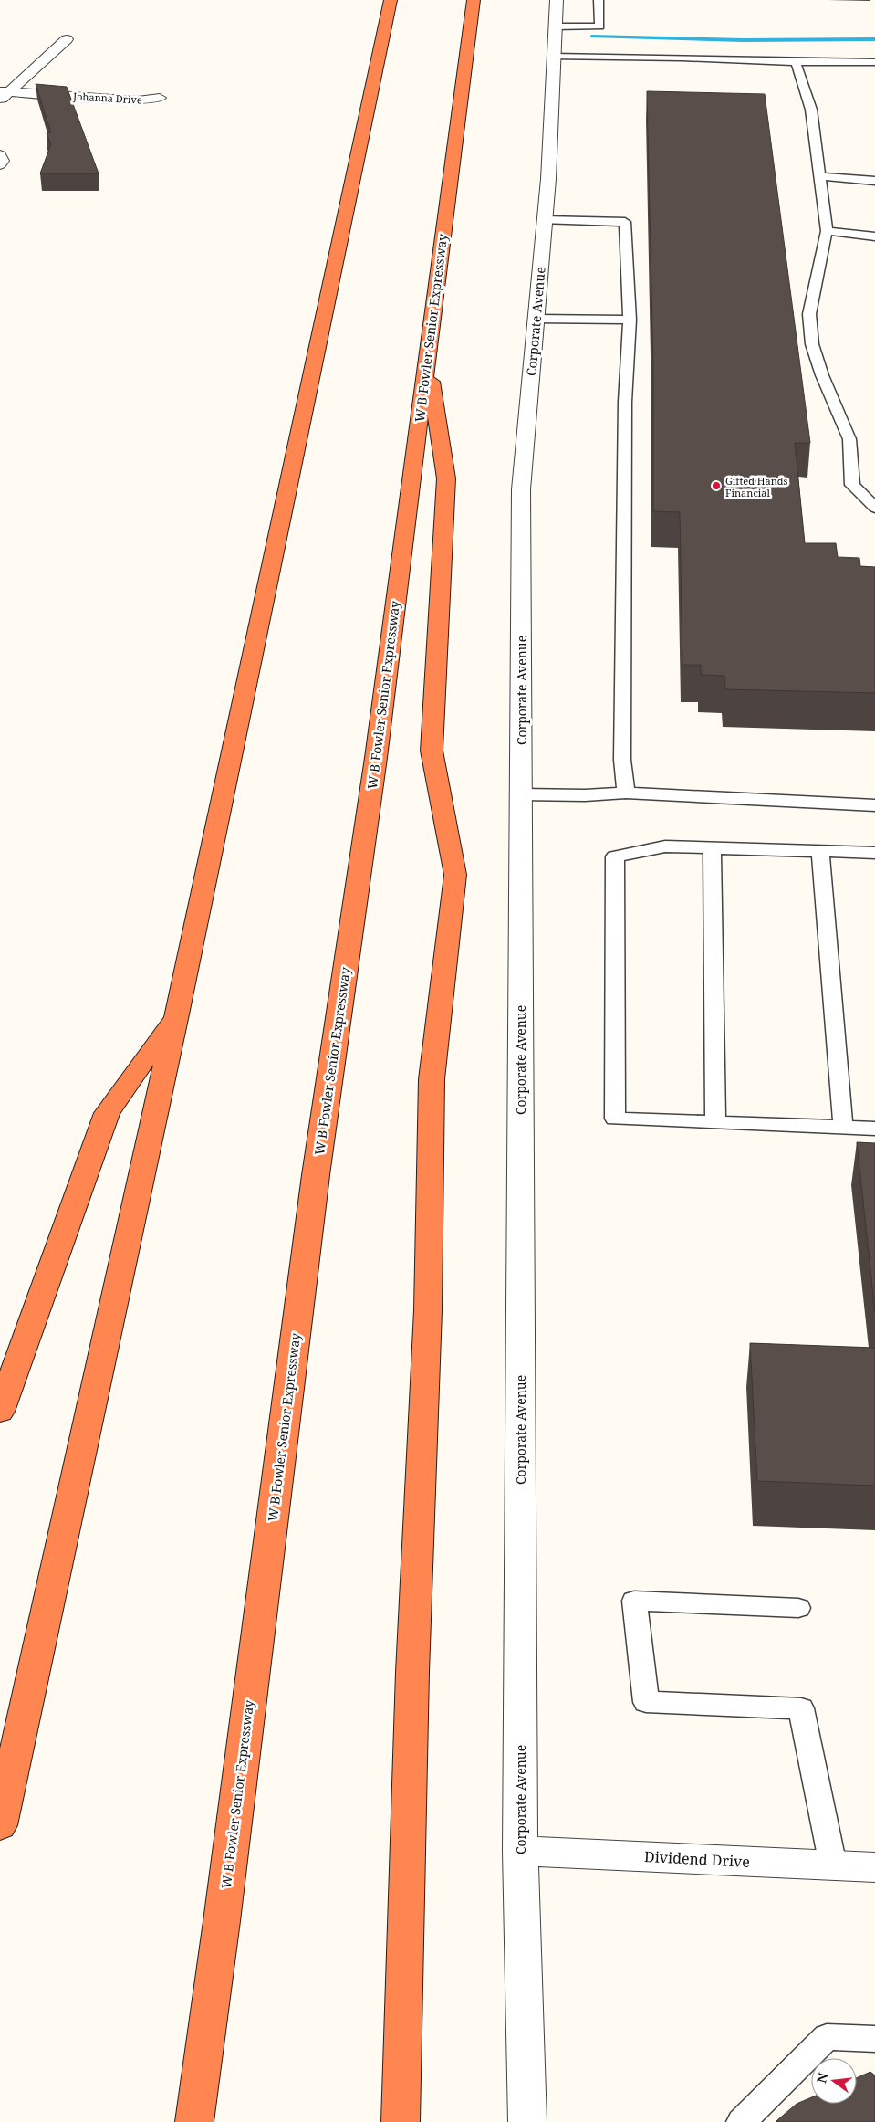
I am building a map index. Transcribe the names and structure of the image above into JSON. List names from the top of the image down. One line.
{"streets":{"highway":["W B Fowler Senior Expressway"],"street":["Johanna Drive","Corporate Avenue","Dividend Drive"]},"crossings":[["Corporate Avenue","Dividend Drive"]],"places":["Gifted Hands Financial"],"north":"left"}
